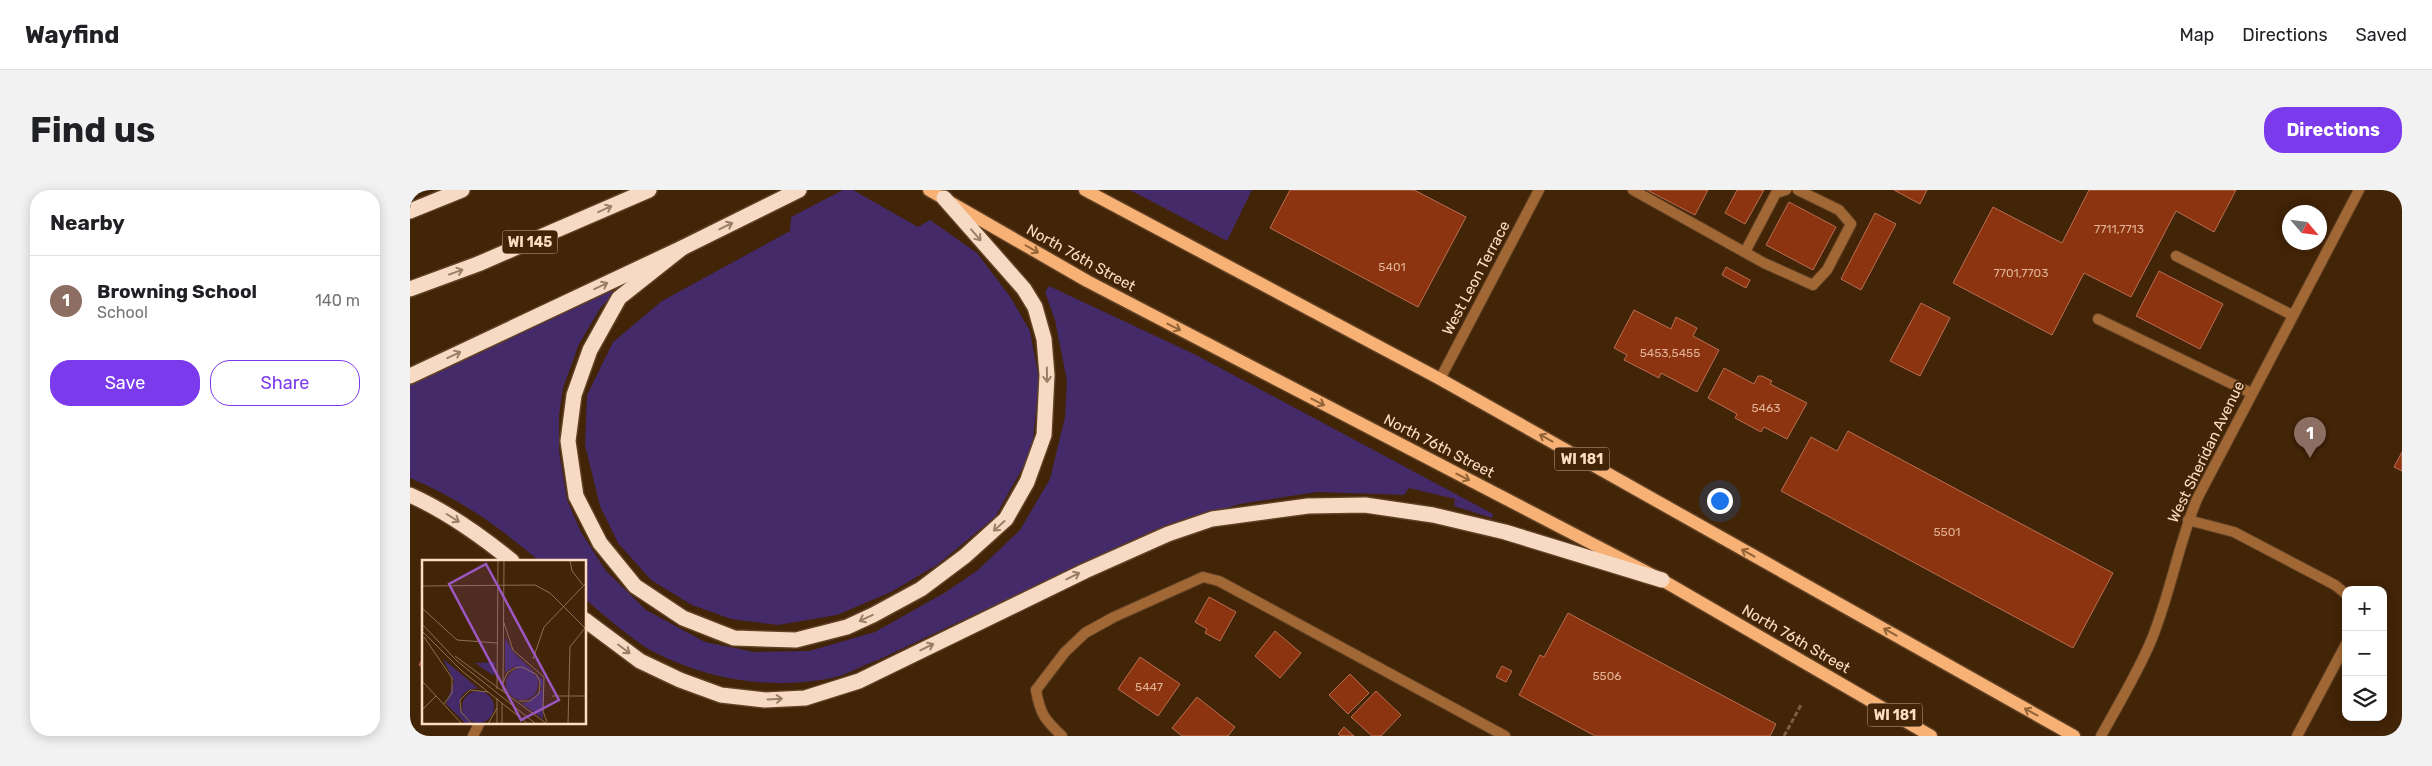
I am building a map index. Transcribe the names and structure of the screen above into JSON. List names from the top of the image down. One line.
{"streets":{"highway":["WI 145"],"main road":["North 76th Street","WI 181"],"street":["West Leon Terrace","West Sheridan Avenue"]},"crossings":[["West Leon Terrace","WI 181"]],"house_numbers":["7711,7713","5401","7701,7703","5453,5455","5463","5501","5506","5447"],"north":"bottom right","page":{"header":"Wayfind","nav":["Map","Directions","Saved"],"buttons":["Directions",["Save","Share"]],"title":"Find us","heading":"Nearby","list":[{"mark":"1","name":"Browning School","note":"School","value":"140 m"}],"pins":"1","map_buttons":["+","−"]}}
